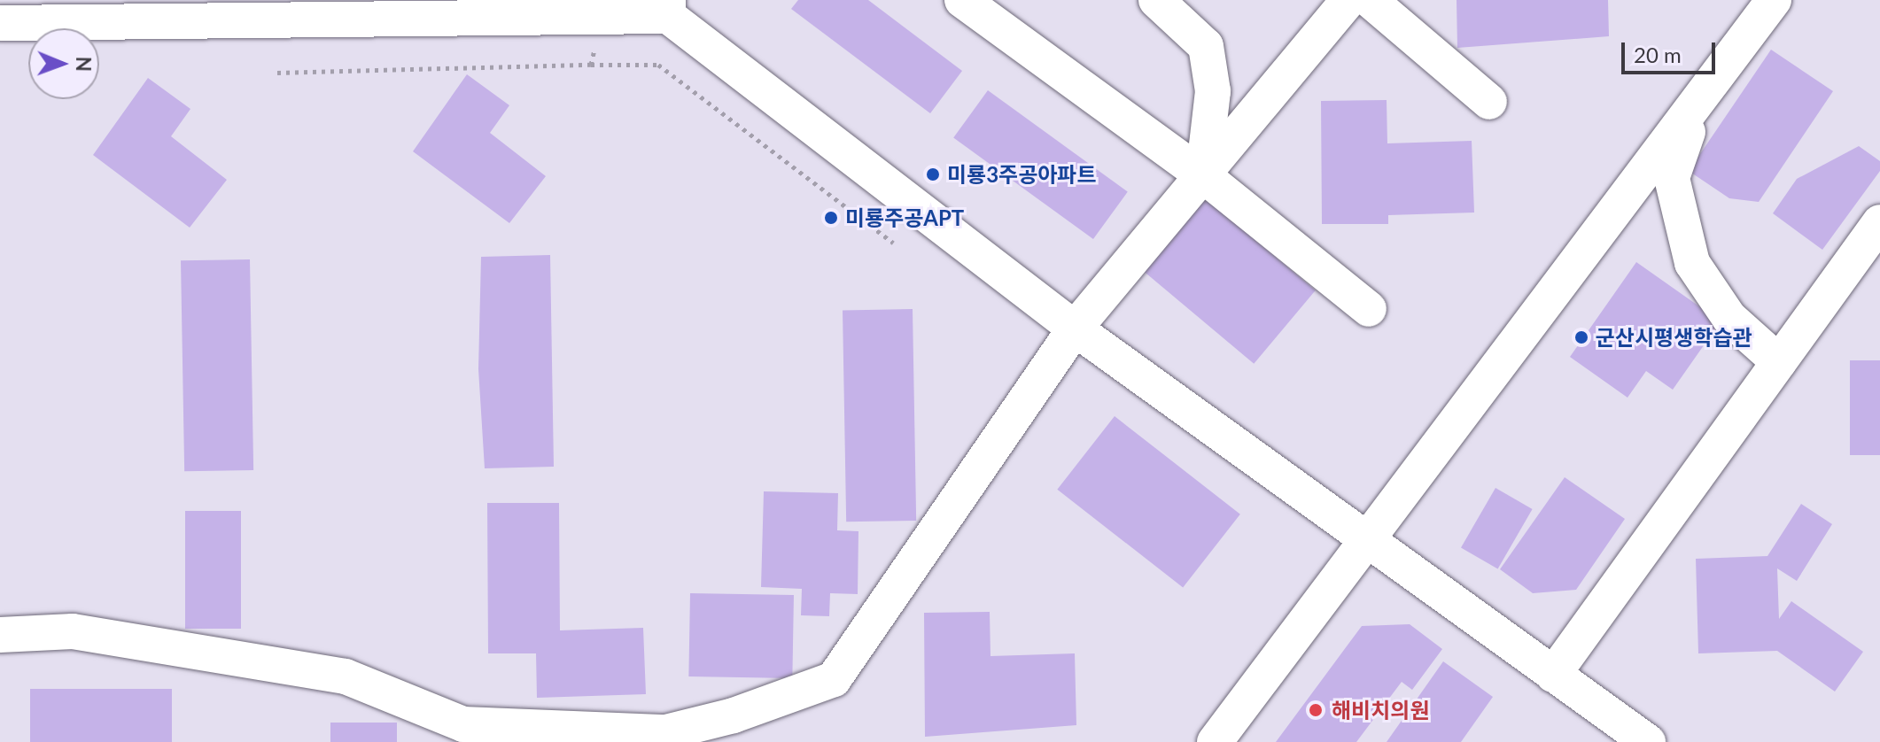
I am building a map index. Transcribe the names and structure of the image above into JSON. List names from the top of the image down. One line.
{"places":["미룡3주공아파트","미룡주공APT","군산시평생학습관","해비치의원"],"scale_bar":"20 m","north":"right"}
